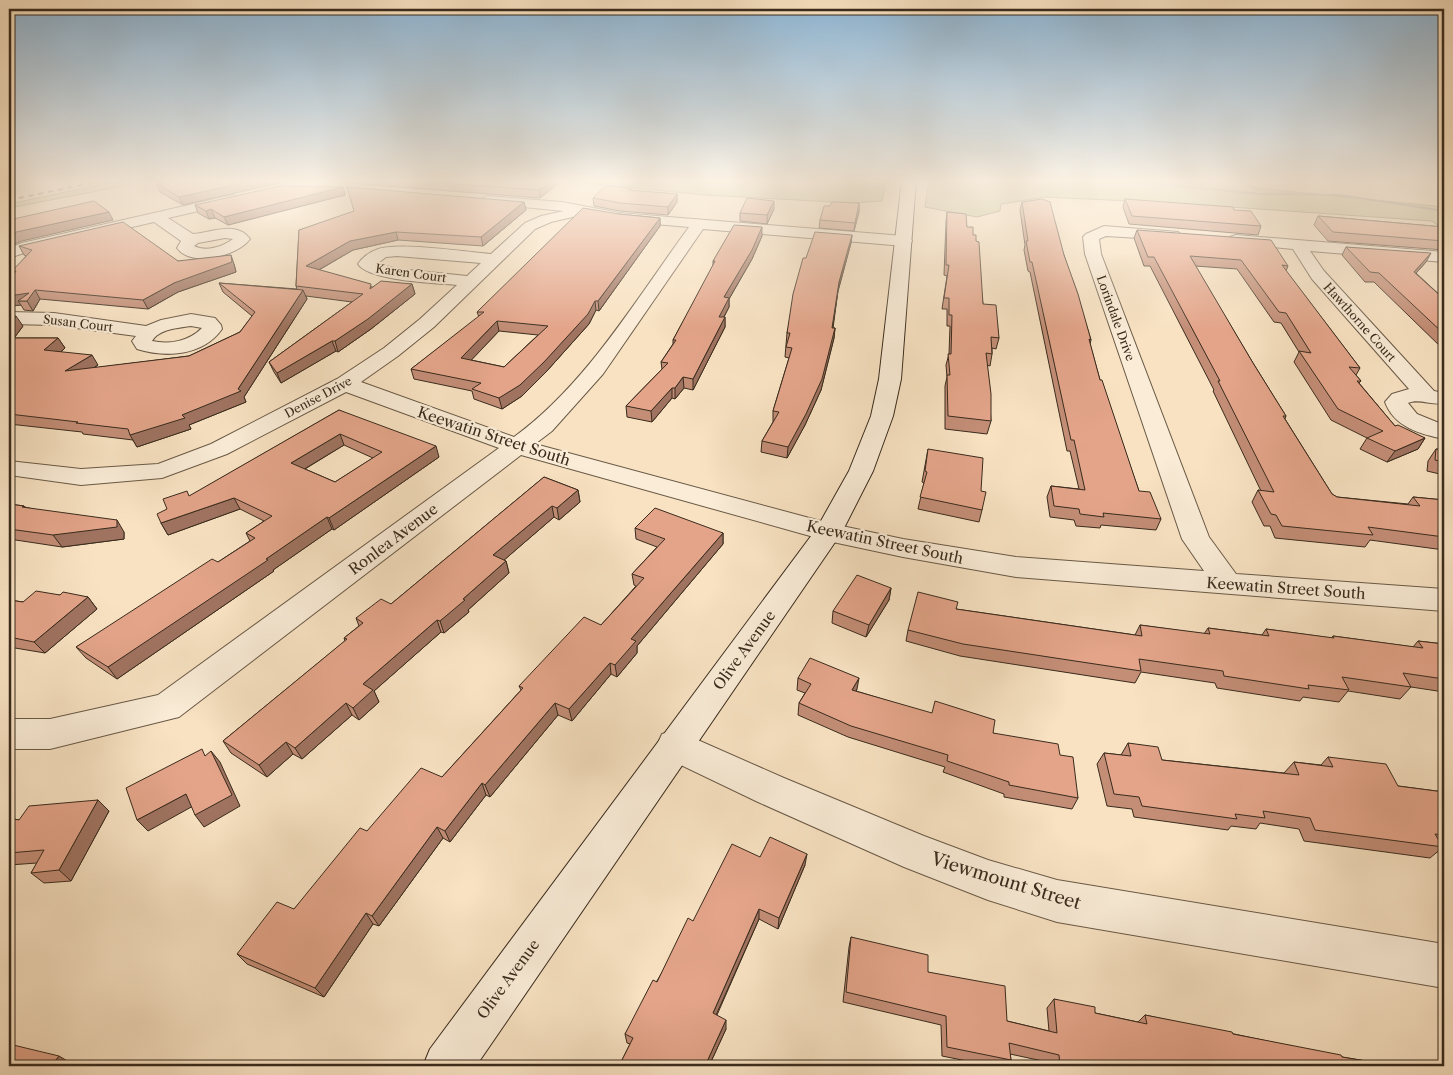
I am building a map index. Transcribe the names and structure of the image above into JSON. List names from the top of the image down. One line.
{"streets":{"street":["Karen Court","Lorindale Drive","Hawthorne Court","Susan Court","Denise Drive","Keewatin Street South","Ronlea Avenue","Olive Avenue","Viewmount Street"]},"crossings":[["Karen Court","Denise Drive"],["Lorindale Drive","Keewatin Street South"],["Denise Drive","Keewatin Street South"],["Keewatin Street South","Ronlea Avenue"],["Keewatin Street South","Olive Avenue"],["Olive Avenue","Viewmount Street"]]}
